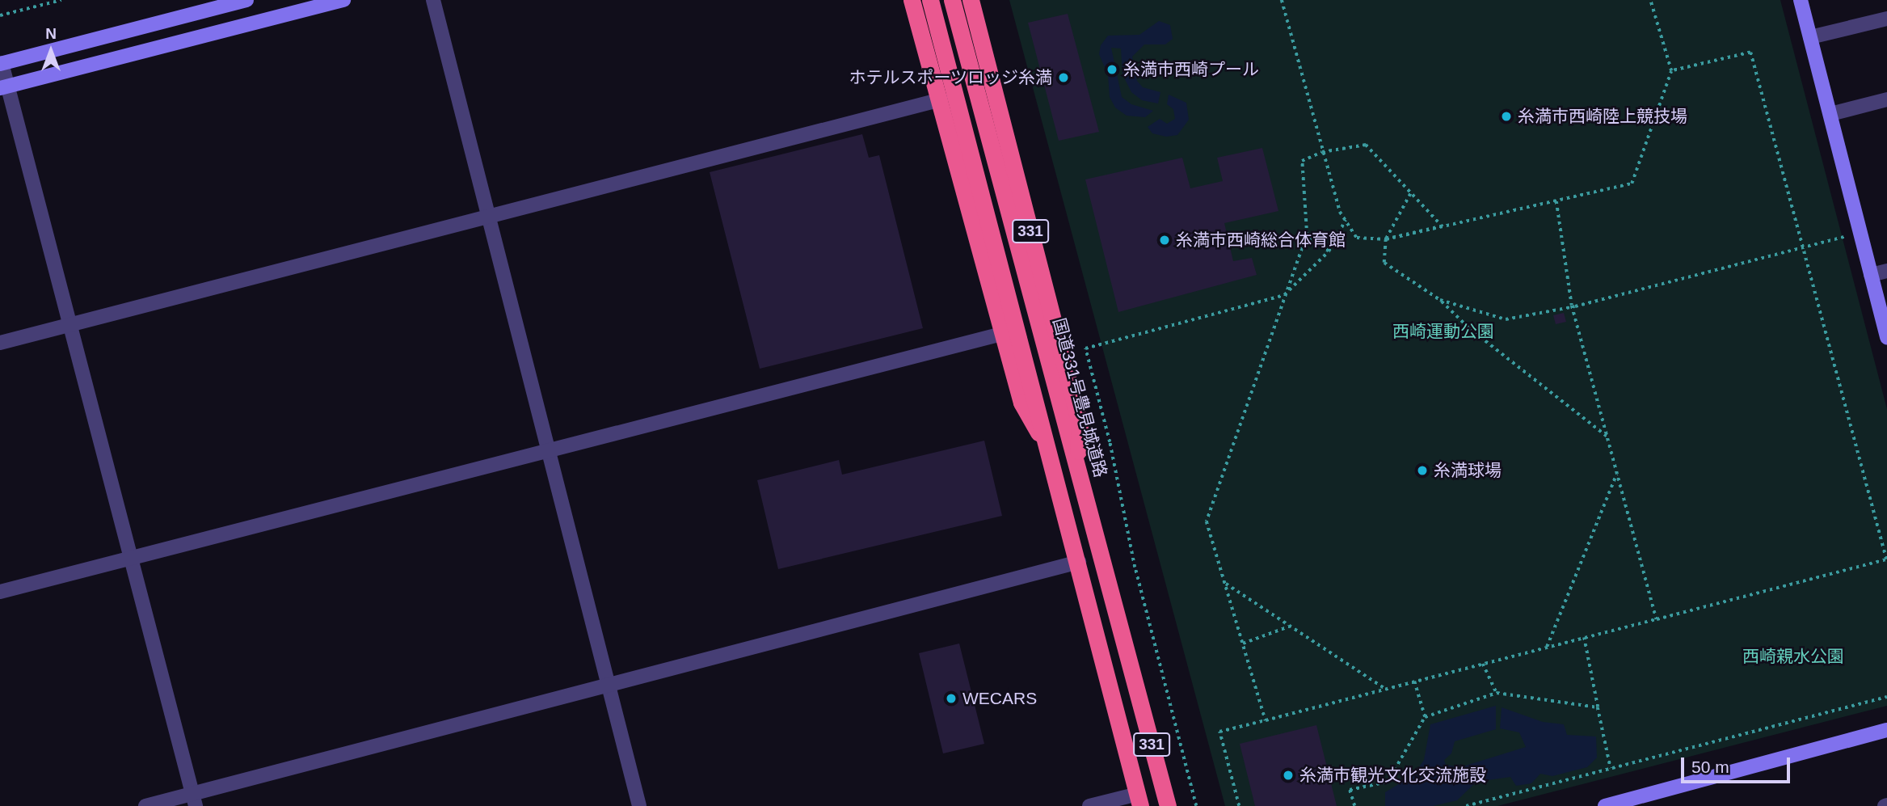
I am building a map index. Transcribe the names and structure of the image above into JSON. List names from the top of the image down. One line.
{"streets":{"highway":["331","国道331号豊見城道路"]},"crossings":[["331","国道331号豊見城道路"]],"parks":["西崎運動公園","西崎親水公園"],"places":["糸満市西崎プール","ホテルスポーツロッジ糸満","糸満市西崎陸上競技場","糸満市西崎総合体育館","糸満球場","WECARS","糸満市観光文化交流施設"],"scale_bar":"50 m","north":"top"}
